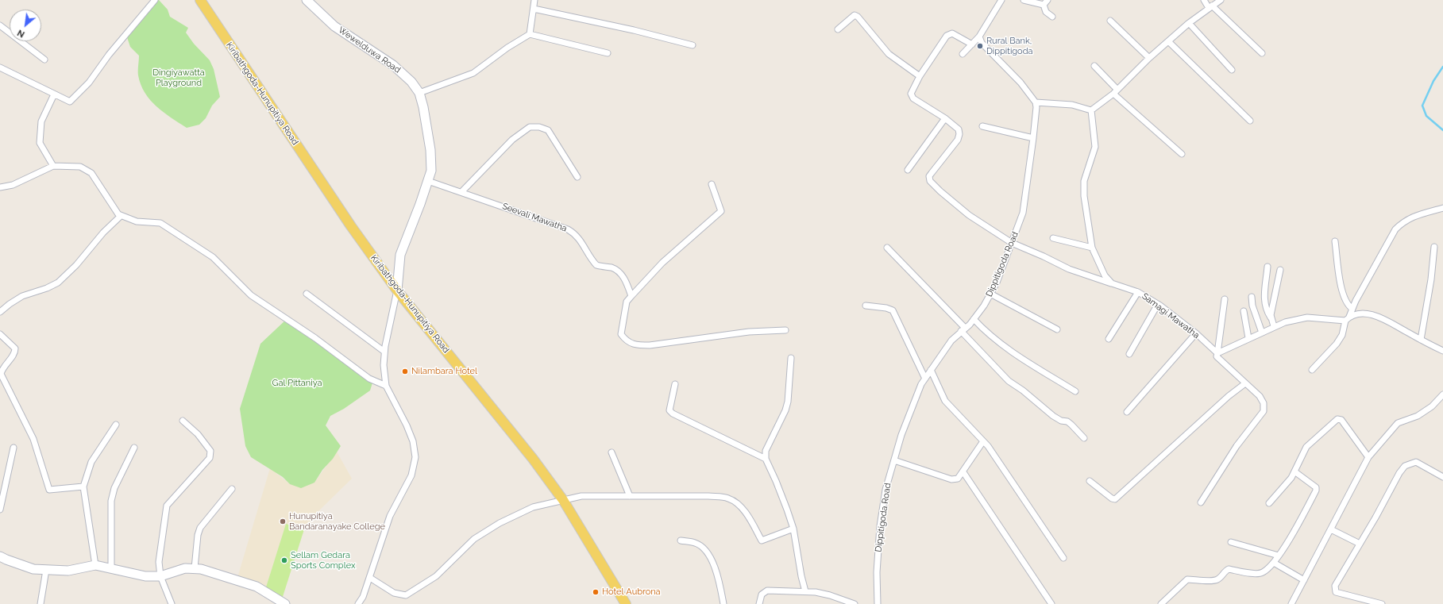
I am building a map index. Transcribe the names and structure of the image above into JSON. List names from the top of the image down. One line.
{"streets":{"main road":["Kiribathgoda-Hunupitiya Road"],"street":["Wewelduwa Road","Seevali Mawatha","Dippitigoda Road","Samagi Mawatha"]},"crossings":[["Wewelduwa Road","Kiribathgoda-Hunupitiya Road"],["Wewelduwa Road","Seevali Mawatha"],["Dippitigoda Road","Samagi Mawatha"]],"parks":["Dingiyawatta Playground","Gal Pittaniya"],"places":["Rural Bank, Dippitigoda","Nilambara Hotel","Hunupitiya Bandaranayake College","Sellam Gedara Sports Complex","Hotel Aubrona"],"north":"bottom left"}
